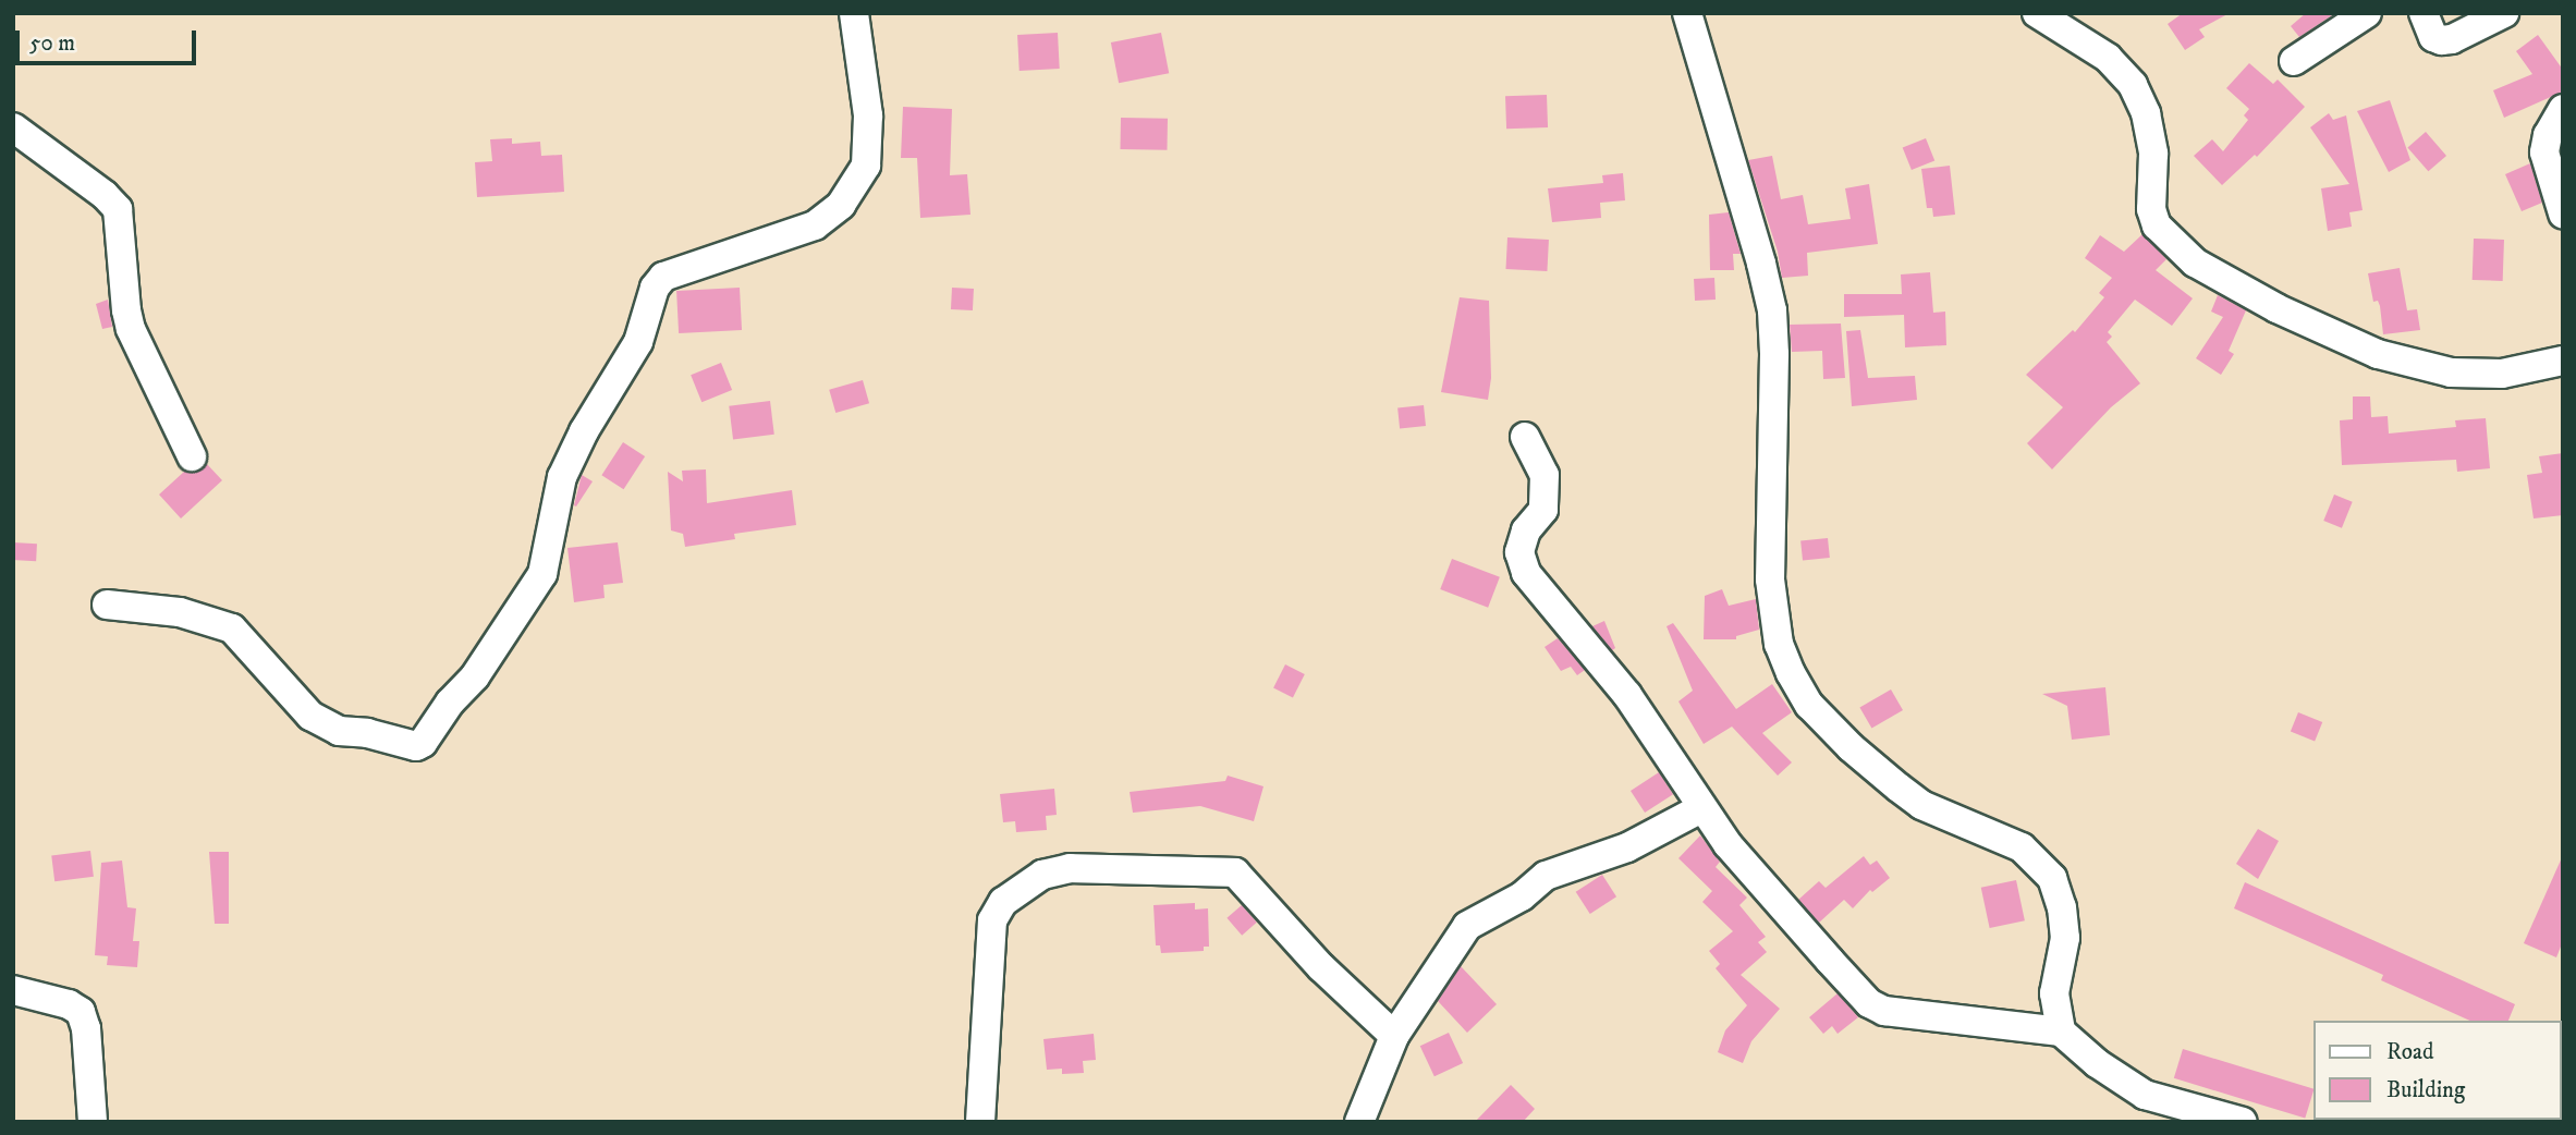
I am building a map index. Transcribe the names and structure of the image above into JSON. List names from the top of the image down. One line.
{"legend":["Road","Building"],"scale_bar":"50 m"}
